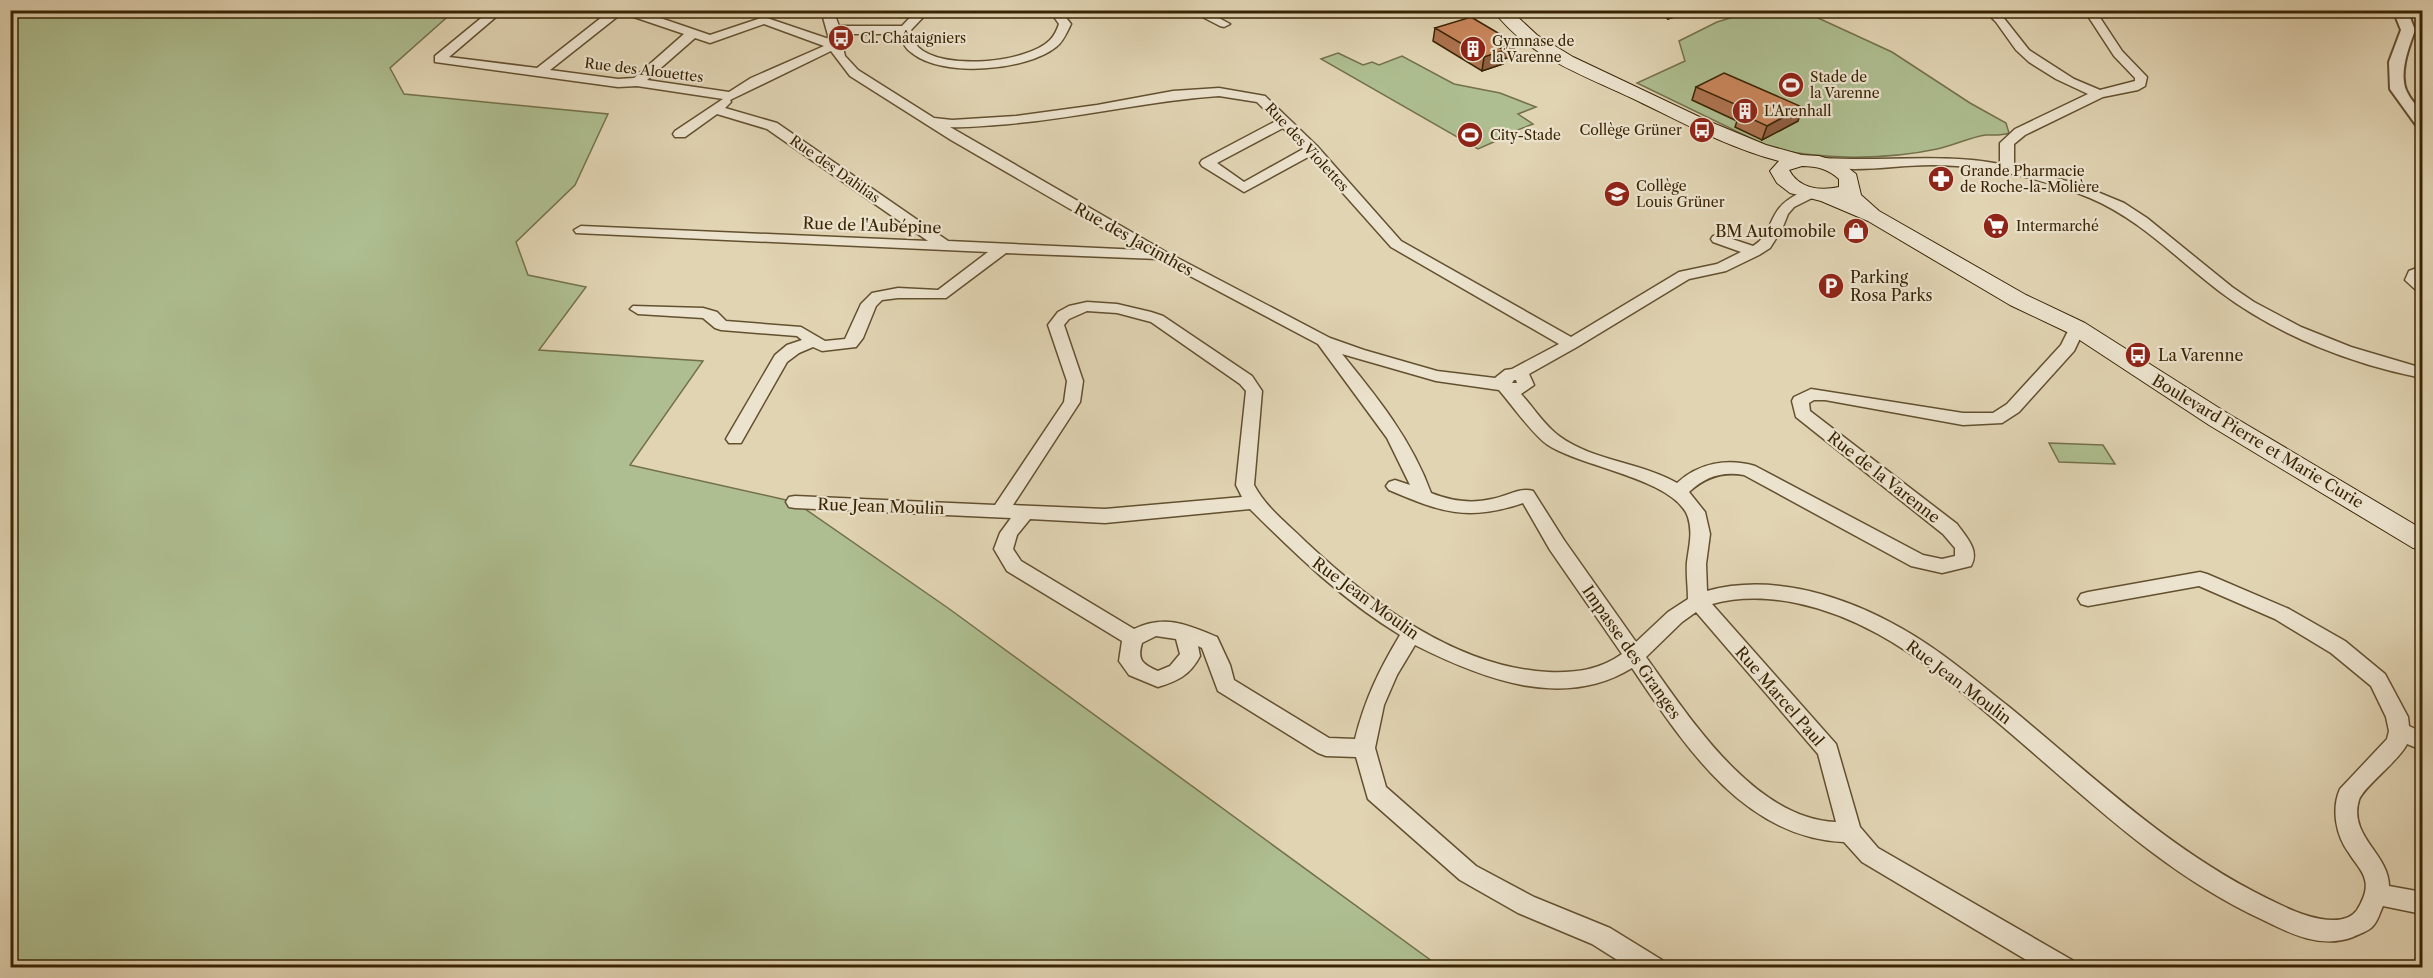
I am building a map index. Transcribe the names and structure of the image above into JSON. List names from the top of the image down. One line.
{"streets":{"main road":["Boulevard Pierre et Marie Curie"],"street":["Rue des Alouettes","Rue des Violettes","Rue des Dahlias","Rue de l'Aubépine","Rue des Jacinthes","Rue de la Varenne","Rue Jean Moulin","Impasse des Granges","Rue Marcel Paul"]},"crossings":[["Rue des Violettes","Rue des Jacinthes"],["Rue des Dahlias","Rue de l'Aubépine"],["Rue de l'Aubépine","Rue des Jacinthes"],["Boulevard Pierre et Marie Curie","Rue de la Varenne"],["Rue Jean Moulin","Impasse des Granges"],["Rue Jean Moulin","Rue Marcel Paul"],["Impasse des Granges","Rue Marcel Paul"]],"places":{"bus stop":["Cl. Châtaigniers","Collège Grüner","La Varenne"],"building":["Gymnase de la Varenne","L'Arenhall"],"sports":["Stade de la Varenne","City-Stade"],"pharmacy":["Grande Pharmacie de Roche-la-Molière"],"school or university":["Collège Louis Grüner"],"supermarket":["Intermarché"],"shop":["BM Automobile"],"parking":["Parking Rosa Parks"]}}
